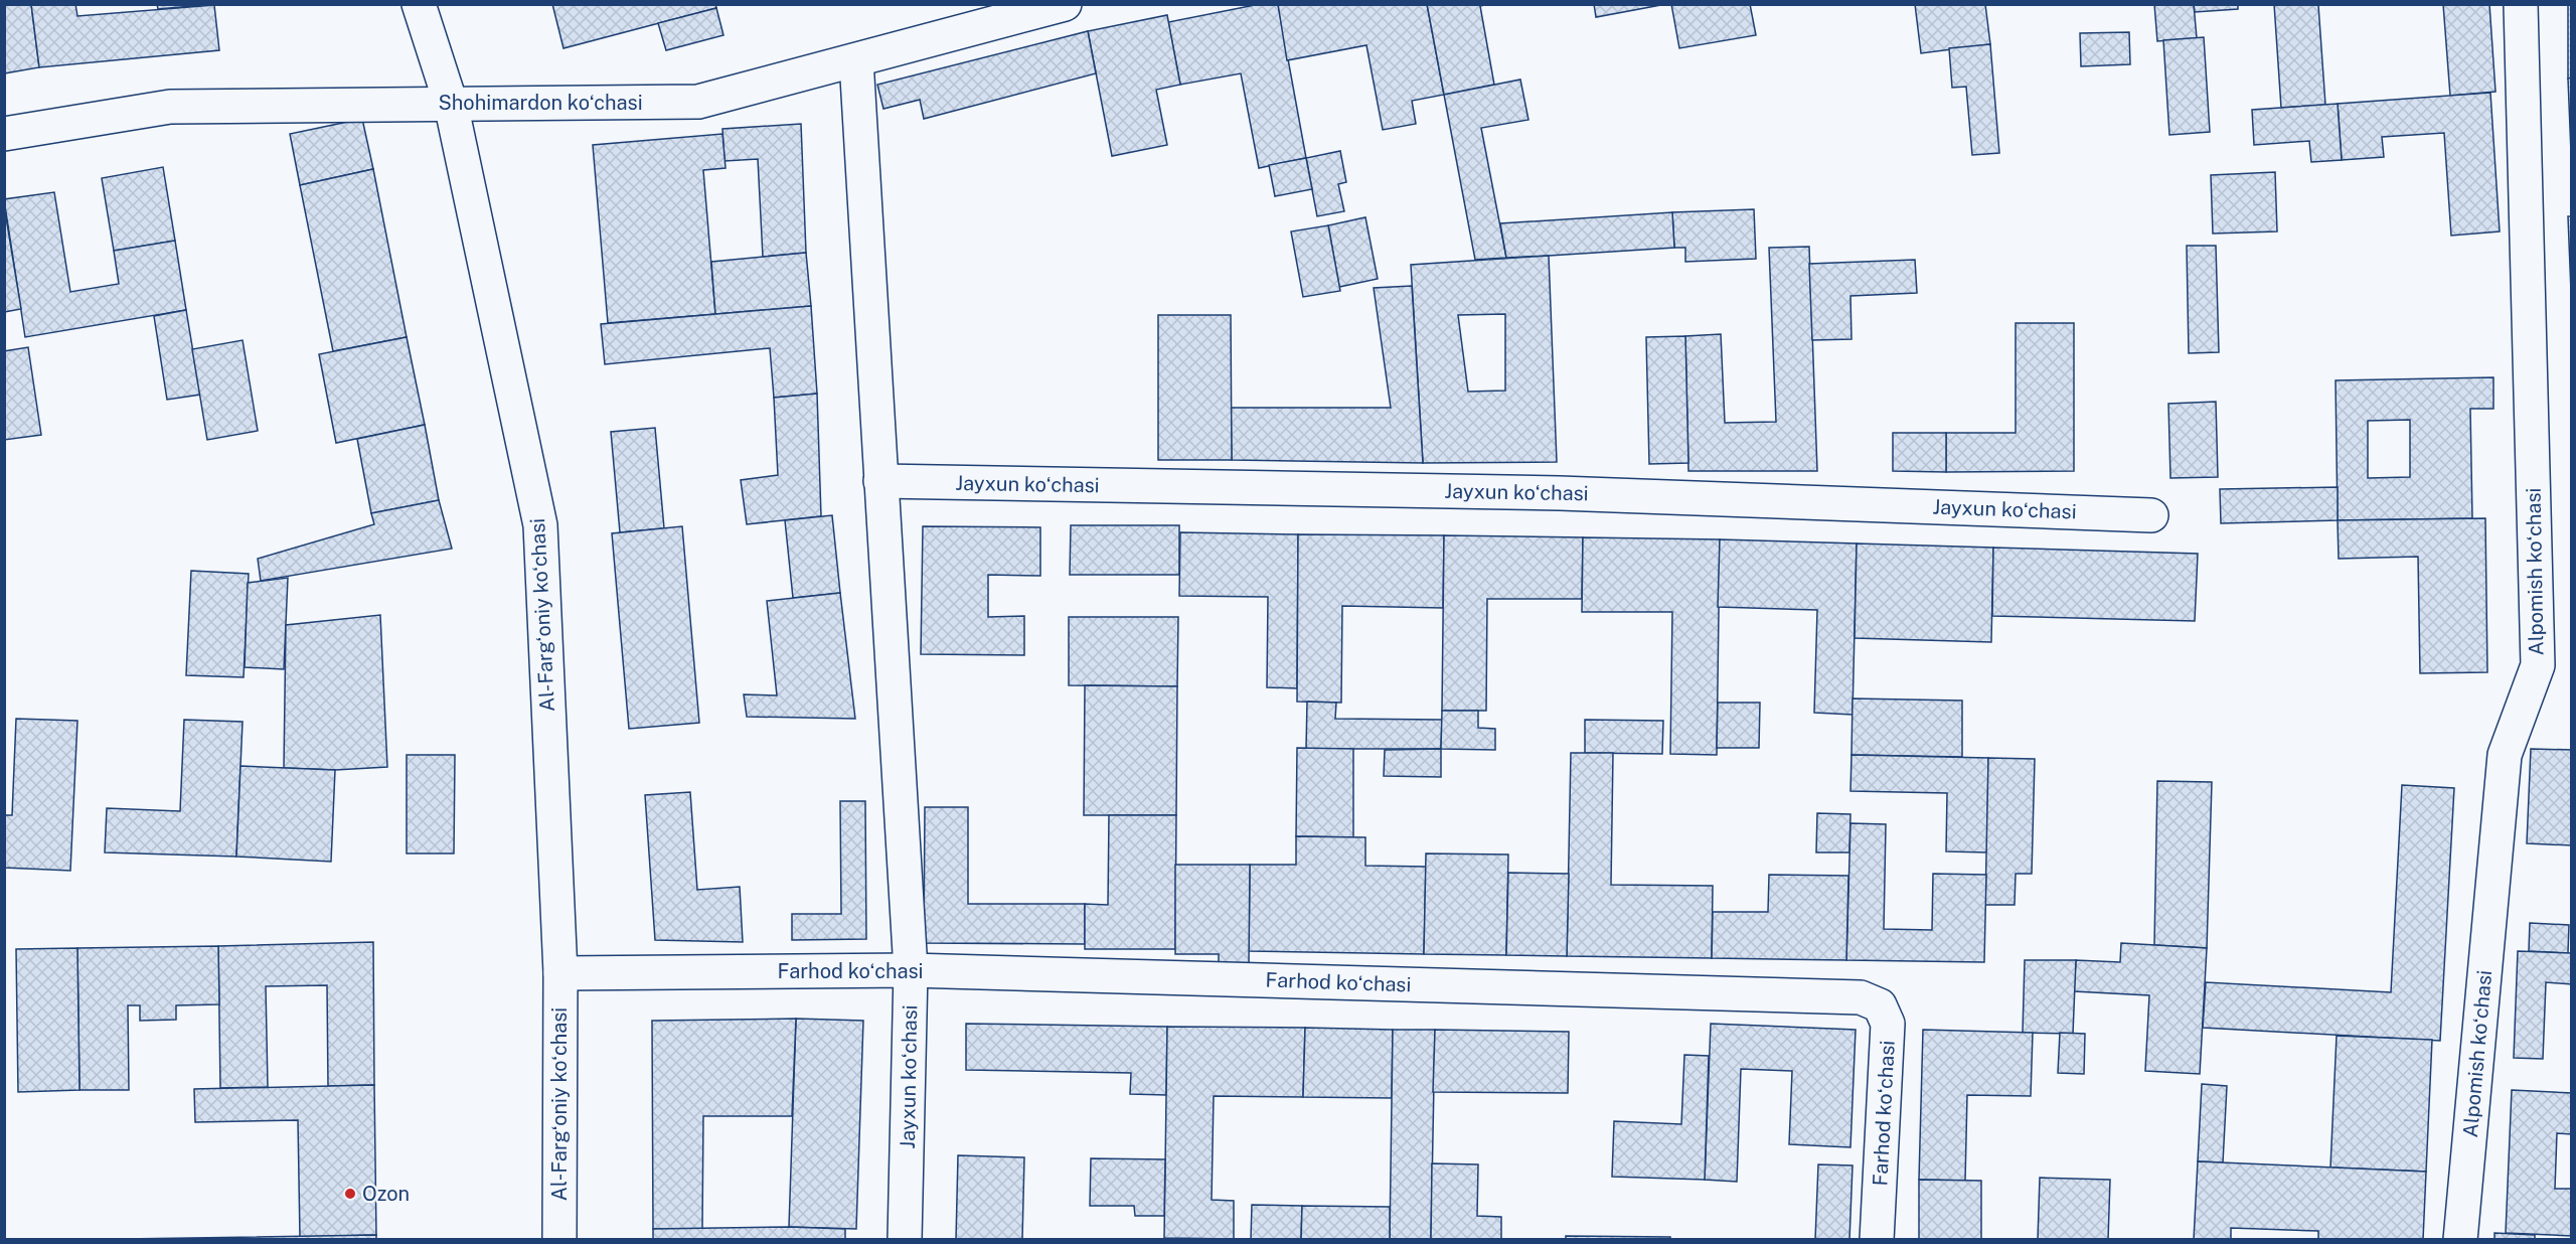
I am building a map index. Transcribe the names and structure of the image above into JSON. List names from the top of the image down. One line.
{"streets":{"street":["Shohimardon koʻchasi","Jayxun koʻchasi","Alpomish koʻchasi","Al-Fargʻoniy koʻchasi","Farhod koʻchasi"]},"crossings":[["Shohimardon koʻchasi","Jayxun koʻchasi"],["Shohimardon koʻchasi","Al-Fargʻoniy koʻchasi"],["Jayxun koʻchasi","Farhod koʻchasi"],["Al-Fargʻoniy koʻchasi","Farhod koʻchasi"]],"places":["Ozon"]}
